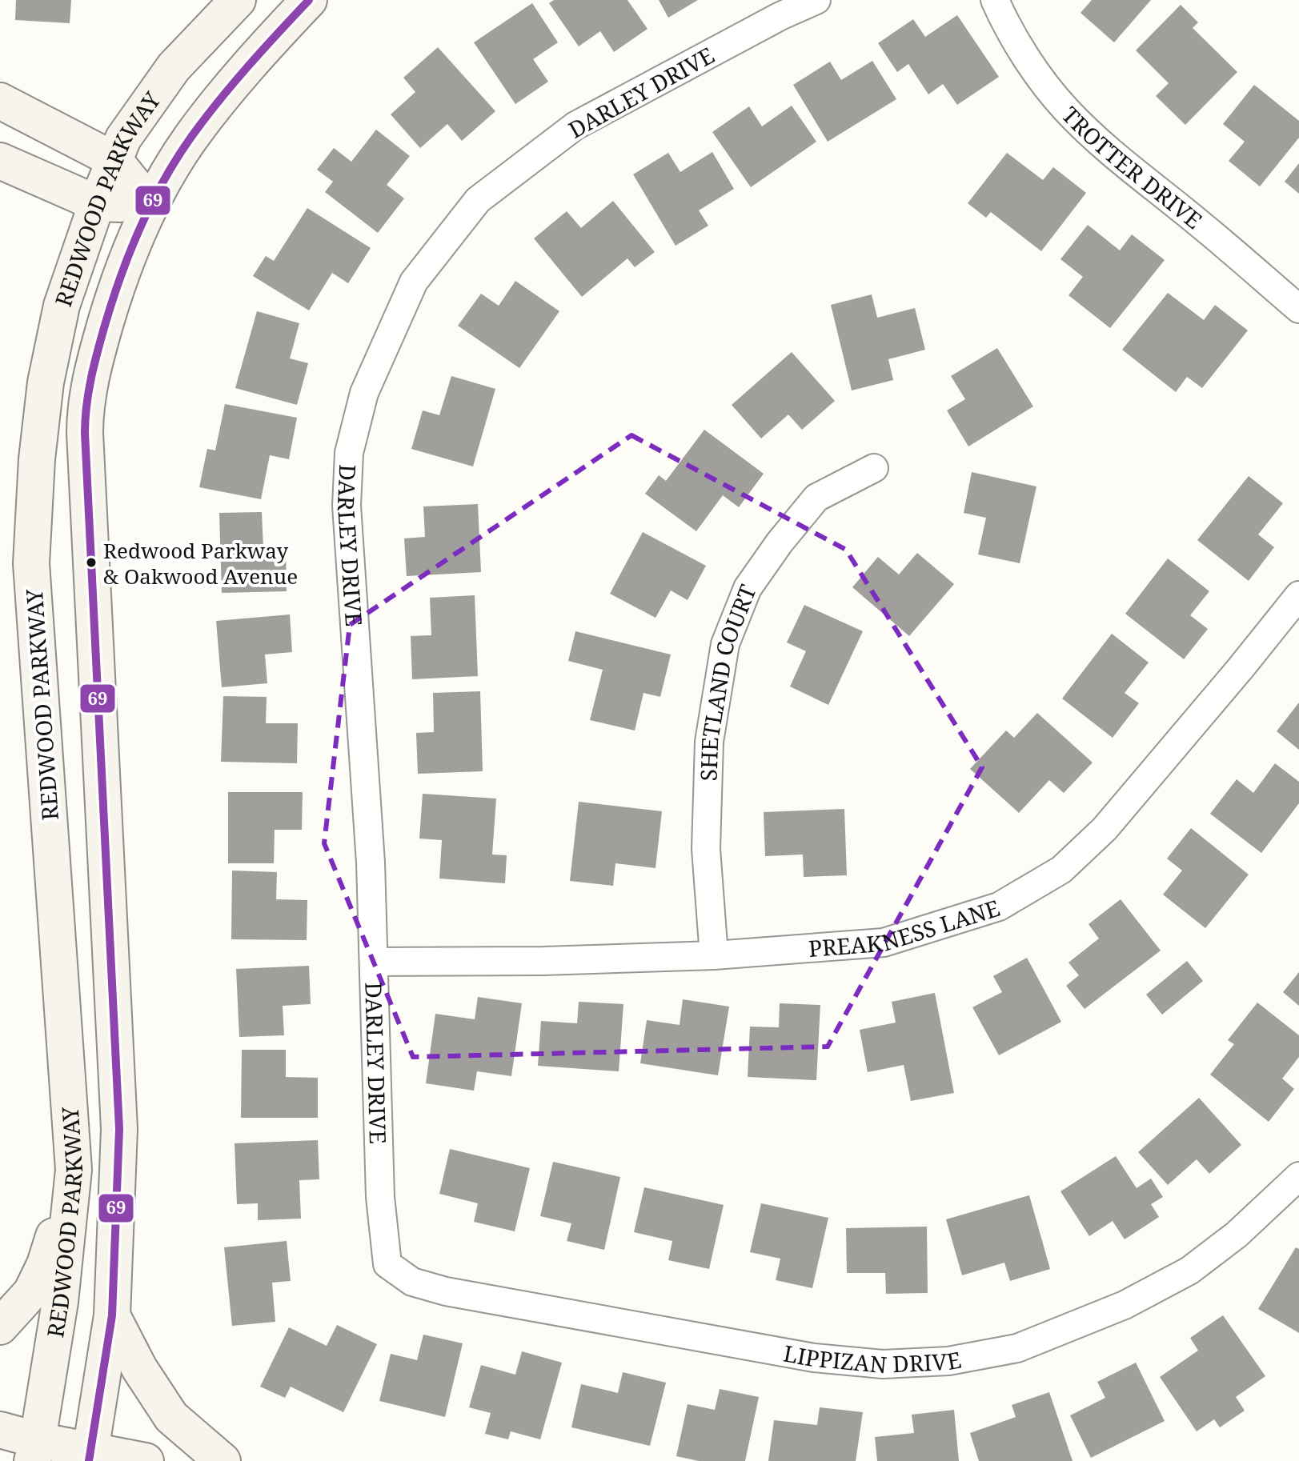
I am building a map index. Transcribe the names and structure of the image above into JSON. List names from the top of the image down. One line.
{"streets":{"main road":["REDWOOD PARKWAY"],"street":["DARLEY DRIVE","TROTTER DRIVE","SHETLAND COURT","PREAKNESS LANE","LIPPIZAN DRIVE"]},"crossings":[["DARLEY DRIVE","PREAKNESS LANE"],["DARLEY DRIVE","LIPPIZAN DRIVE"],["SHETLAND COURT","PREAKNESS LANE"]],"places":["Redwood Parkway & Oakwood Avenue"],"lines":["transit line 69"]}
